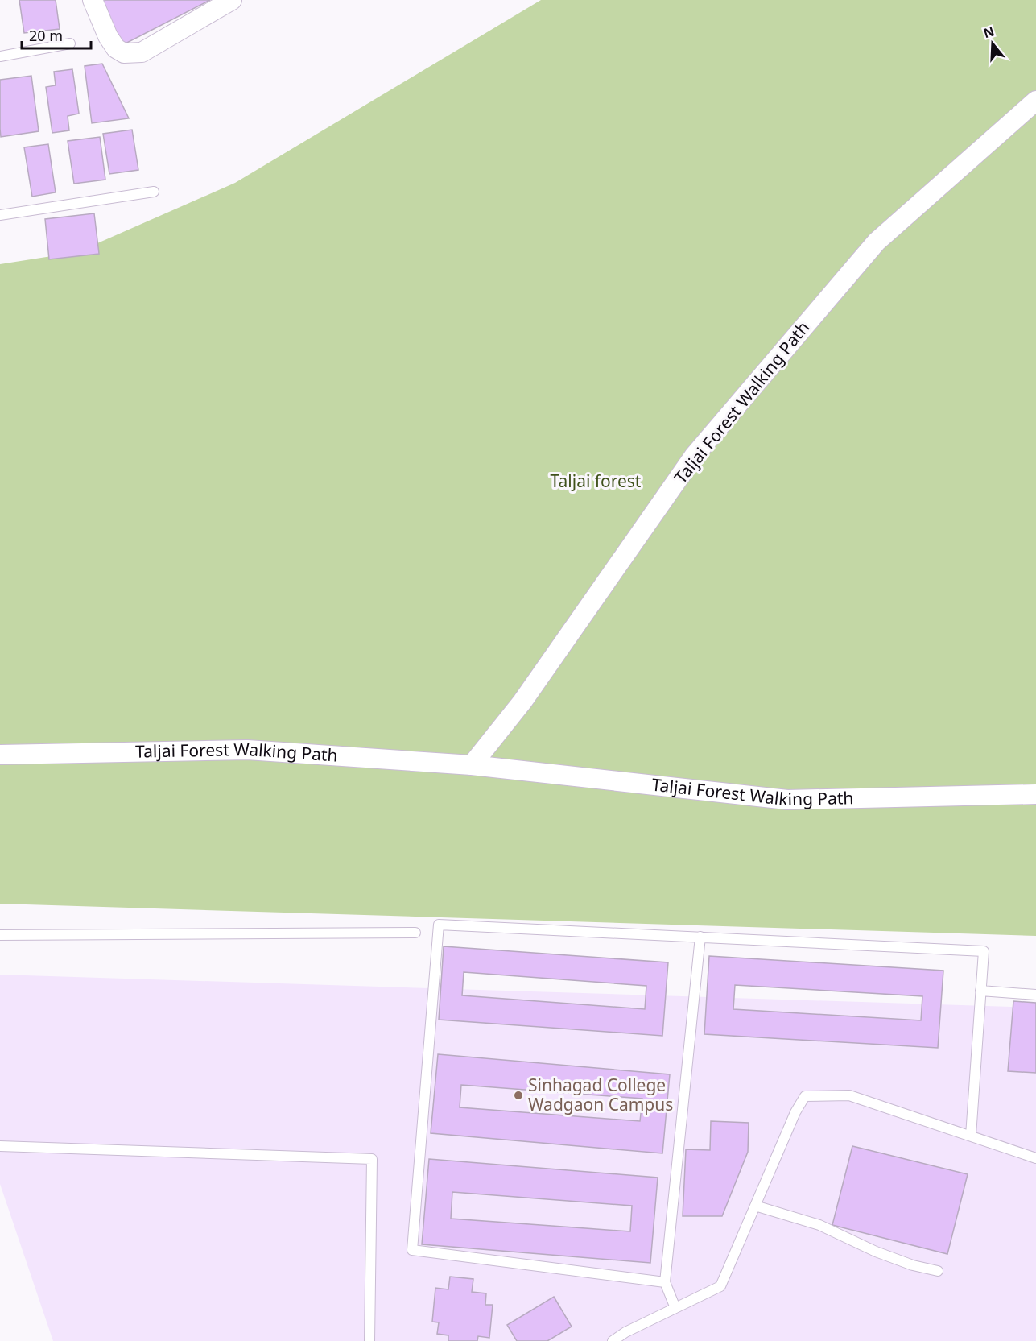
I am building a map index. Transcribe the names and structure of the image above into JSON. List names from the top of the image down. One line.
{"streets":{"street":["Taljai Forest Walking Path"]},"parks":["Taljai forest"],"places":["Sinhagad College Wadgaon Campus"],"scale_bar":"20 m","north":"top"}
